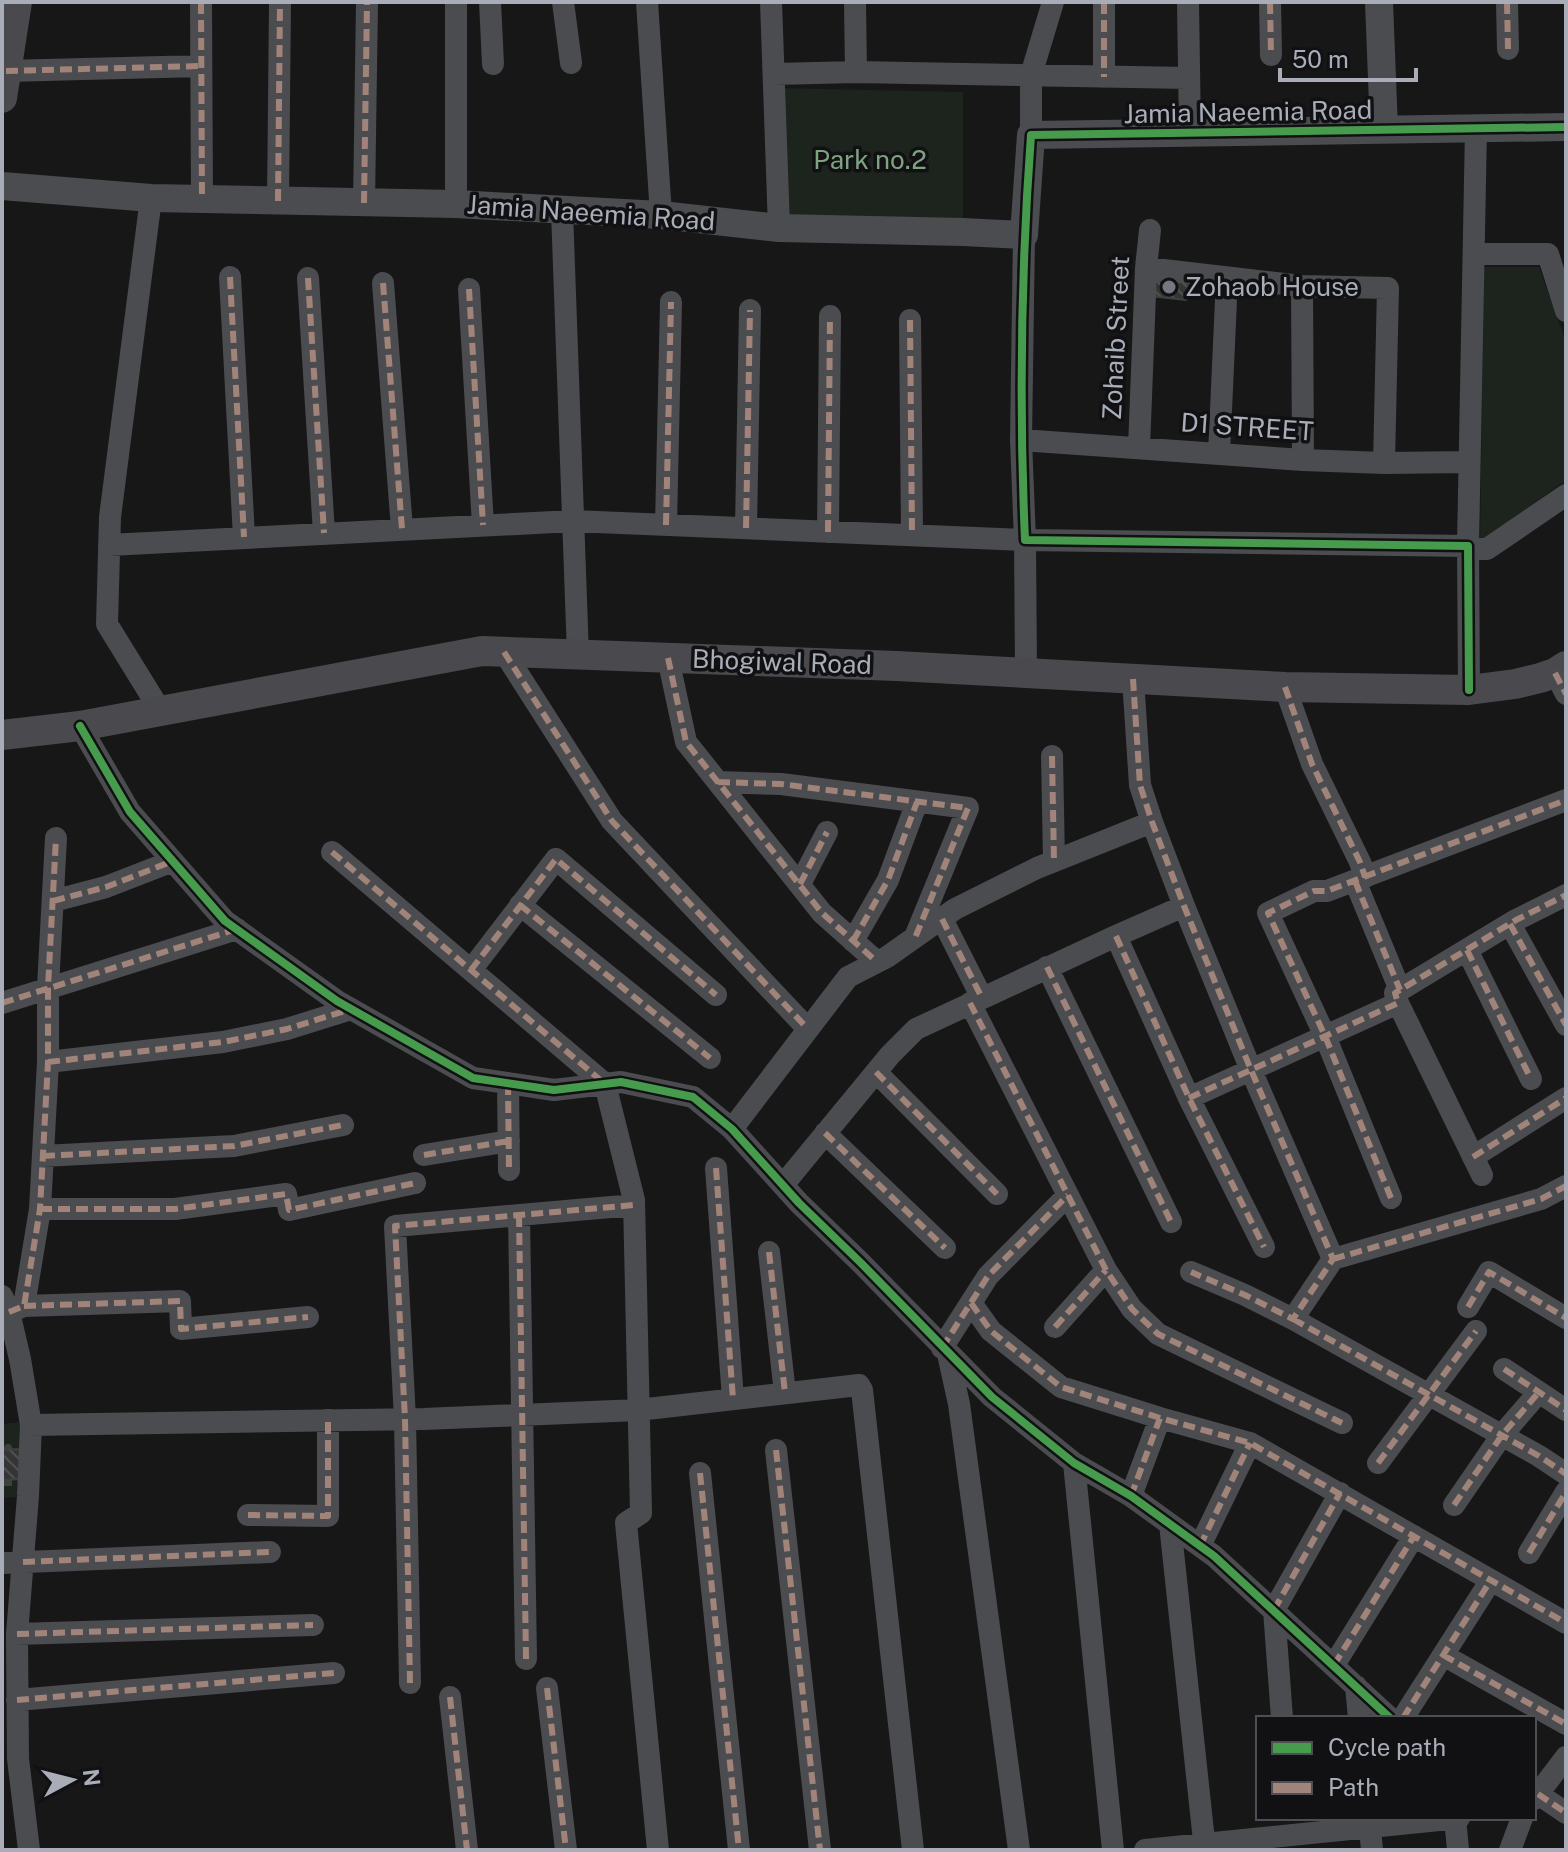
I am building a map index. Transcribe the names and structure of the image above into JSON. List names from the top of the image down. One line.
{"streets":{"main road":["Bhogiwal Road"],"street":["Jamia Naeemia Road","Zohaib Street","D1 STREET"]},"crossings":[["Zohaib Street","D1 STREET"]],"parks":["Park no.2"],"places":["Zohaob House"],"legend":["Cycle path","Path"],"scale_bar":"50 m","north":"right"}
